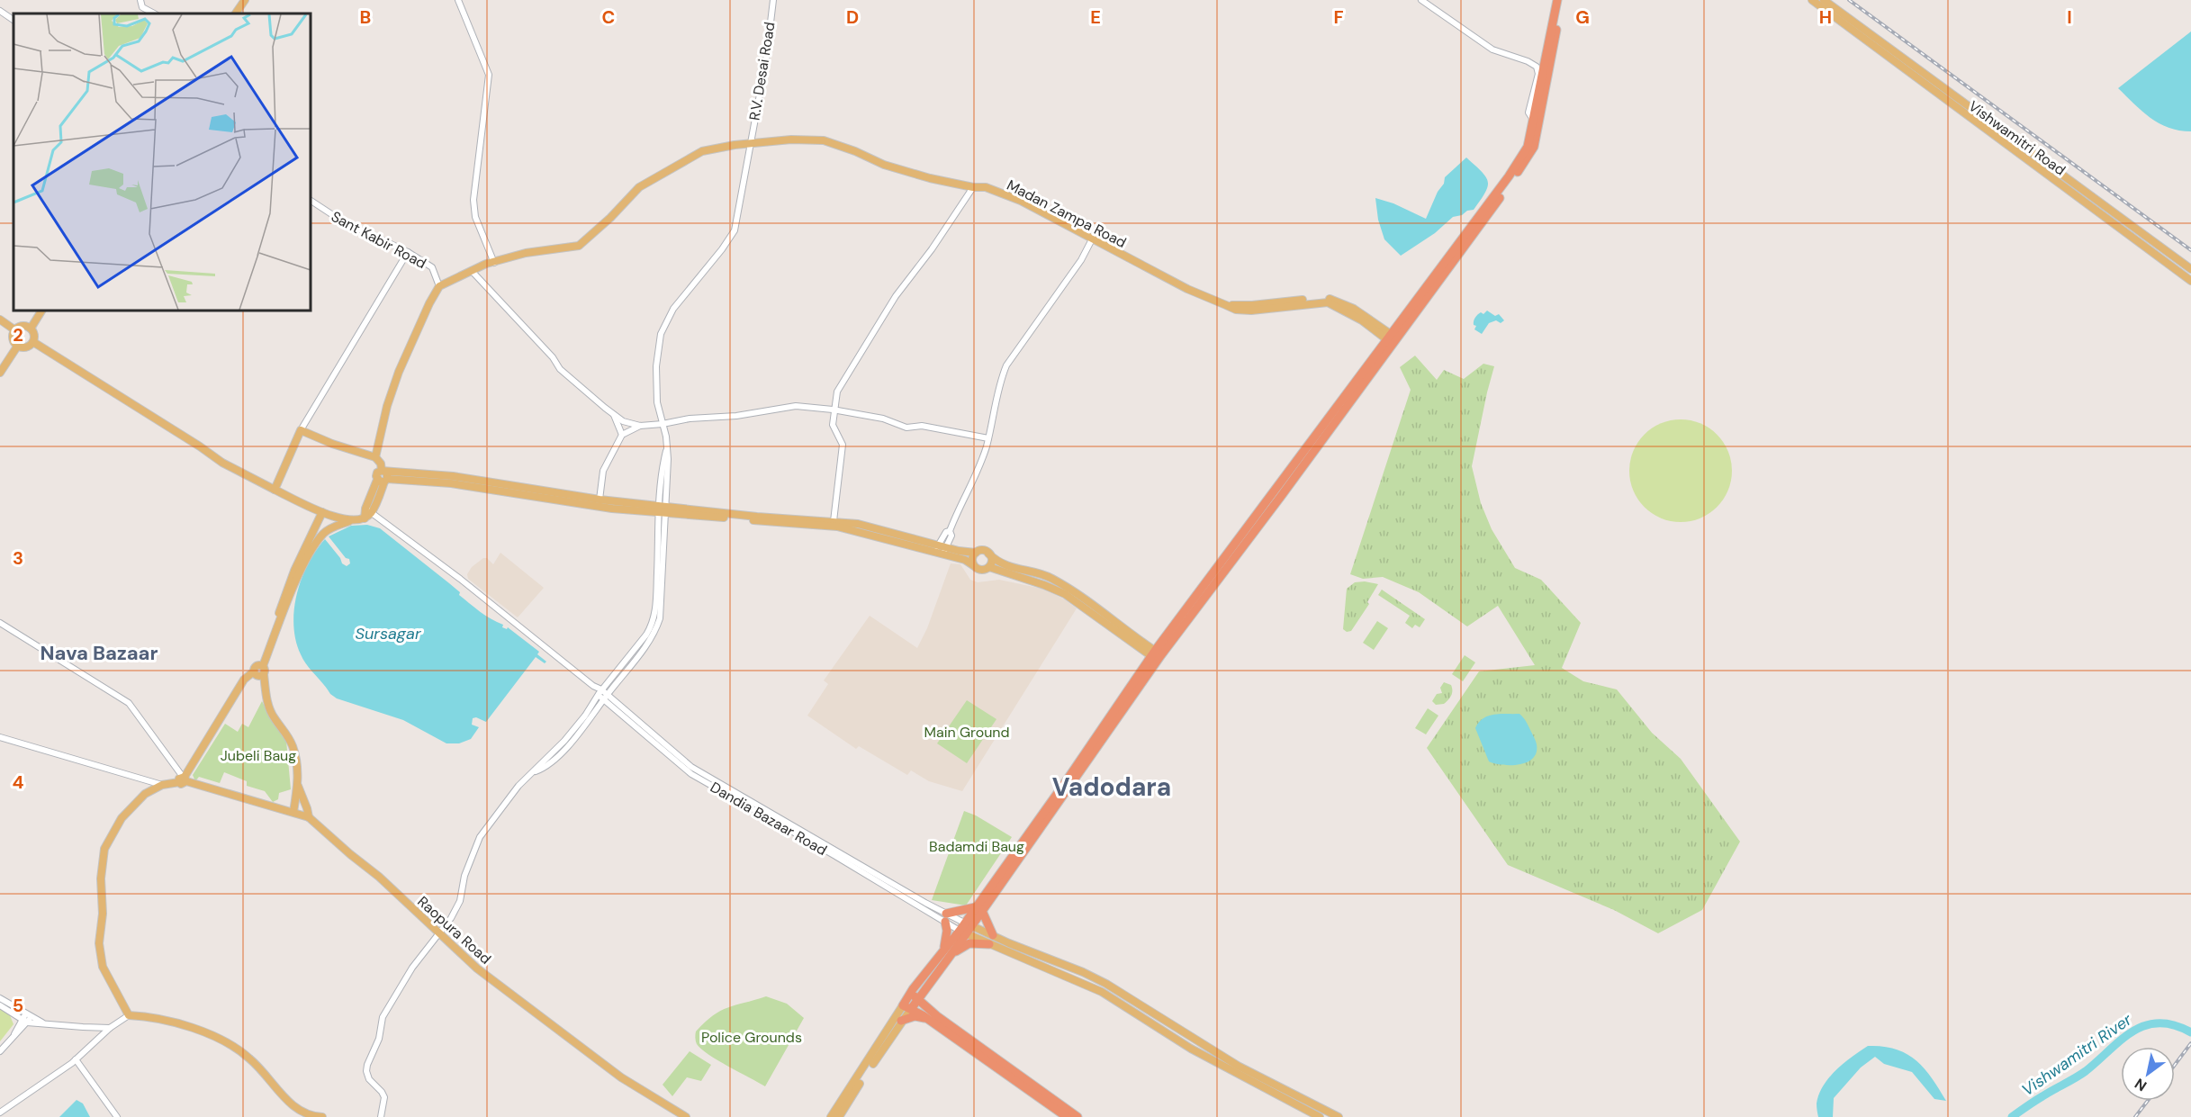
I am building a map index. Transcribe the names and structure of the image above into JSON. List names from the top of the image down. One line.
{"streets":{"main road":["Vishwamitri Road","Madan Zampa Road","Raopura Road"],"street":["R.V. Desai Road","Sant Kabir Road","Dandia Bazaar Road"]},"crossings":[["R.V. Desai Road","Madan Zampa Road"],["Madan Zampa Road","Sant Kabir Road"]],"districts":["Nava Bazaar","Vadodara"],"water":["Sursagar","Vishwamitri River"],"parks":["Main Ground","Jubeli Baug","Badamdi Baug","Police Grounds"],"north":"bottom left","grid":{"columns":["B","C","D","E","F","G","H","I"],"rows":["2","3","4","5"]}}
